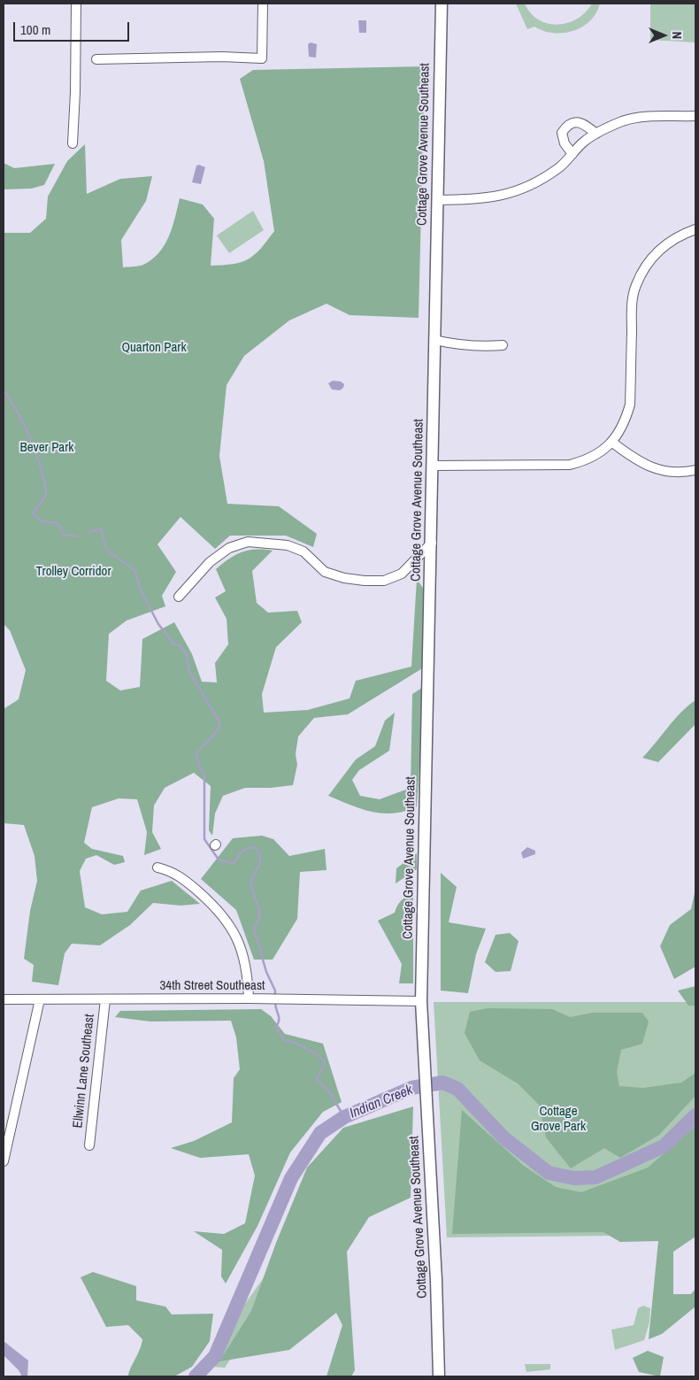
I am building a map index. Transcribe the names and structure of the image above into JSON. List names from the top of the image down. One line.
{"streets":{"main road":["Cottage Grove Avenue Southeast"],"street":["34th Street Southeast","Ellwinn Lane Southeast"]},"crossings":[["Cottage Grove Avenue Southeast","34th Street Southeast"],["34th Street Southeast","Ellwinn Lane Southeast"]],"water":["Indian Creek"],"parks":["Quarton Park","Bever Park","Trolley Corridor","Cottage Grove Park"],"scale_bar":"100 m","north":"right"}
